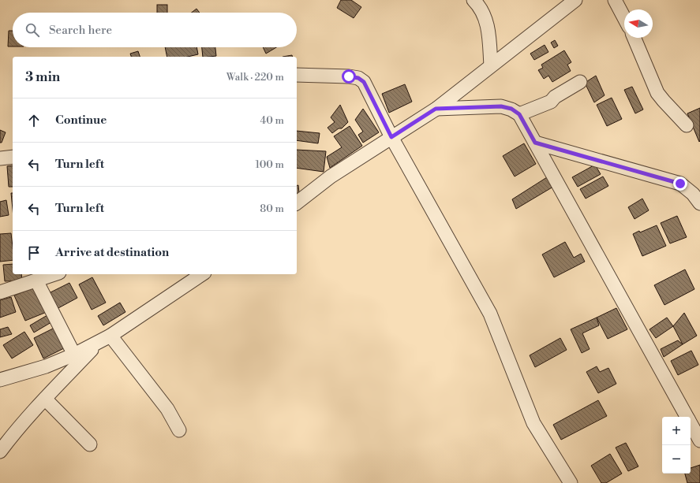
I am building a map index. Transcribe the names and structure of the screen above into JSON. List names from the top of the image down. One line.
{"north":"left","page":{"search":"Search here","heading":["3 min","Walk · 220 m"],"list":[["Continue","40 m"],["Turn left","100 m"],["Turn left","80 m"],"Arrive at destination"],"map_buttons":["+","−"]}}
